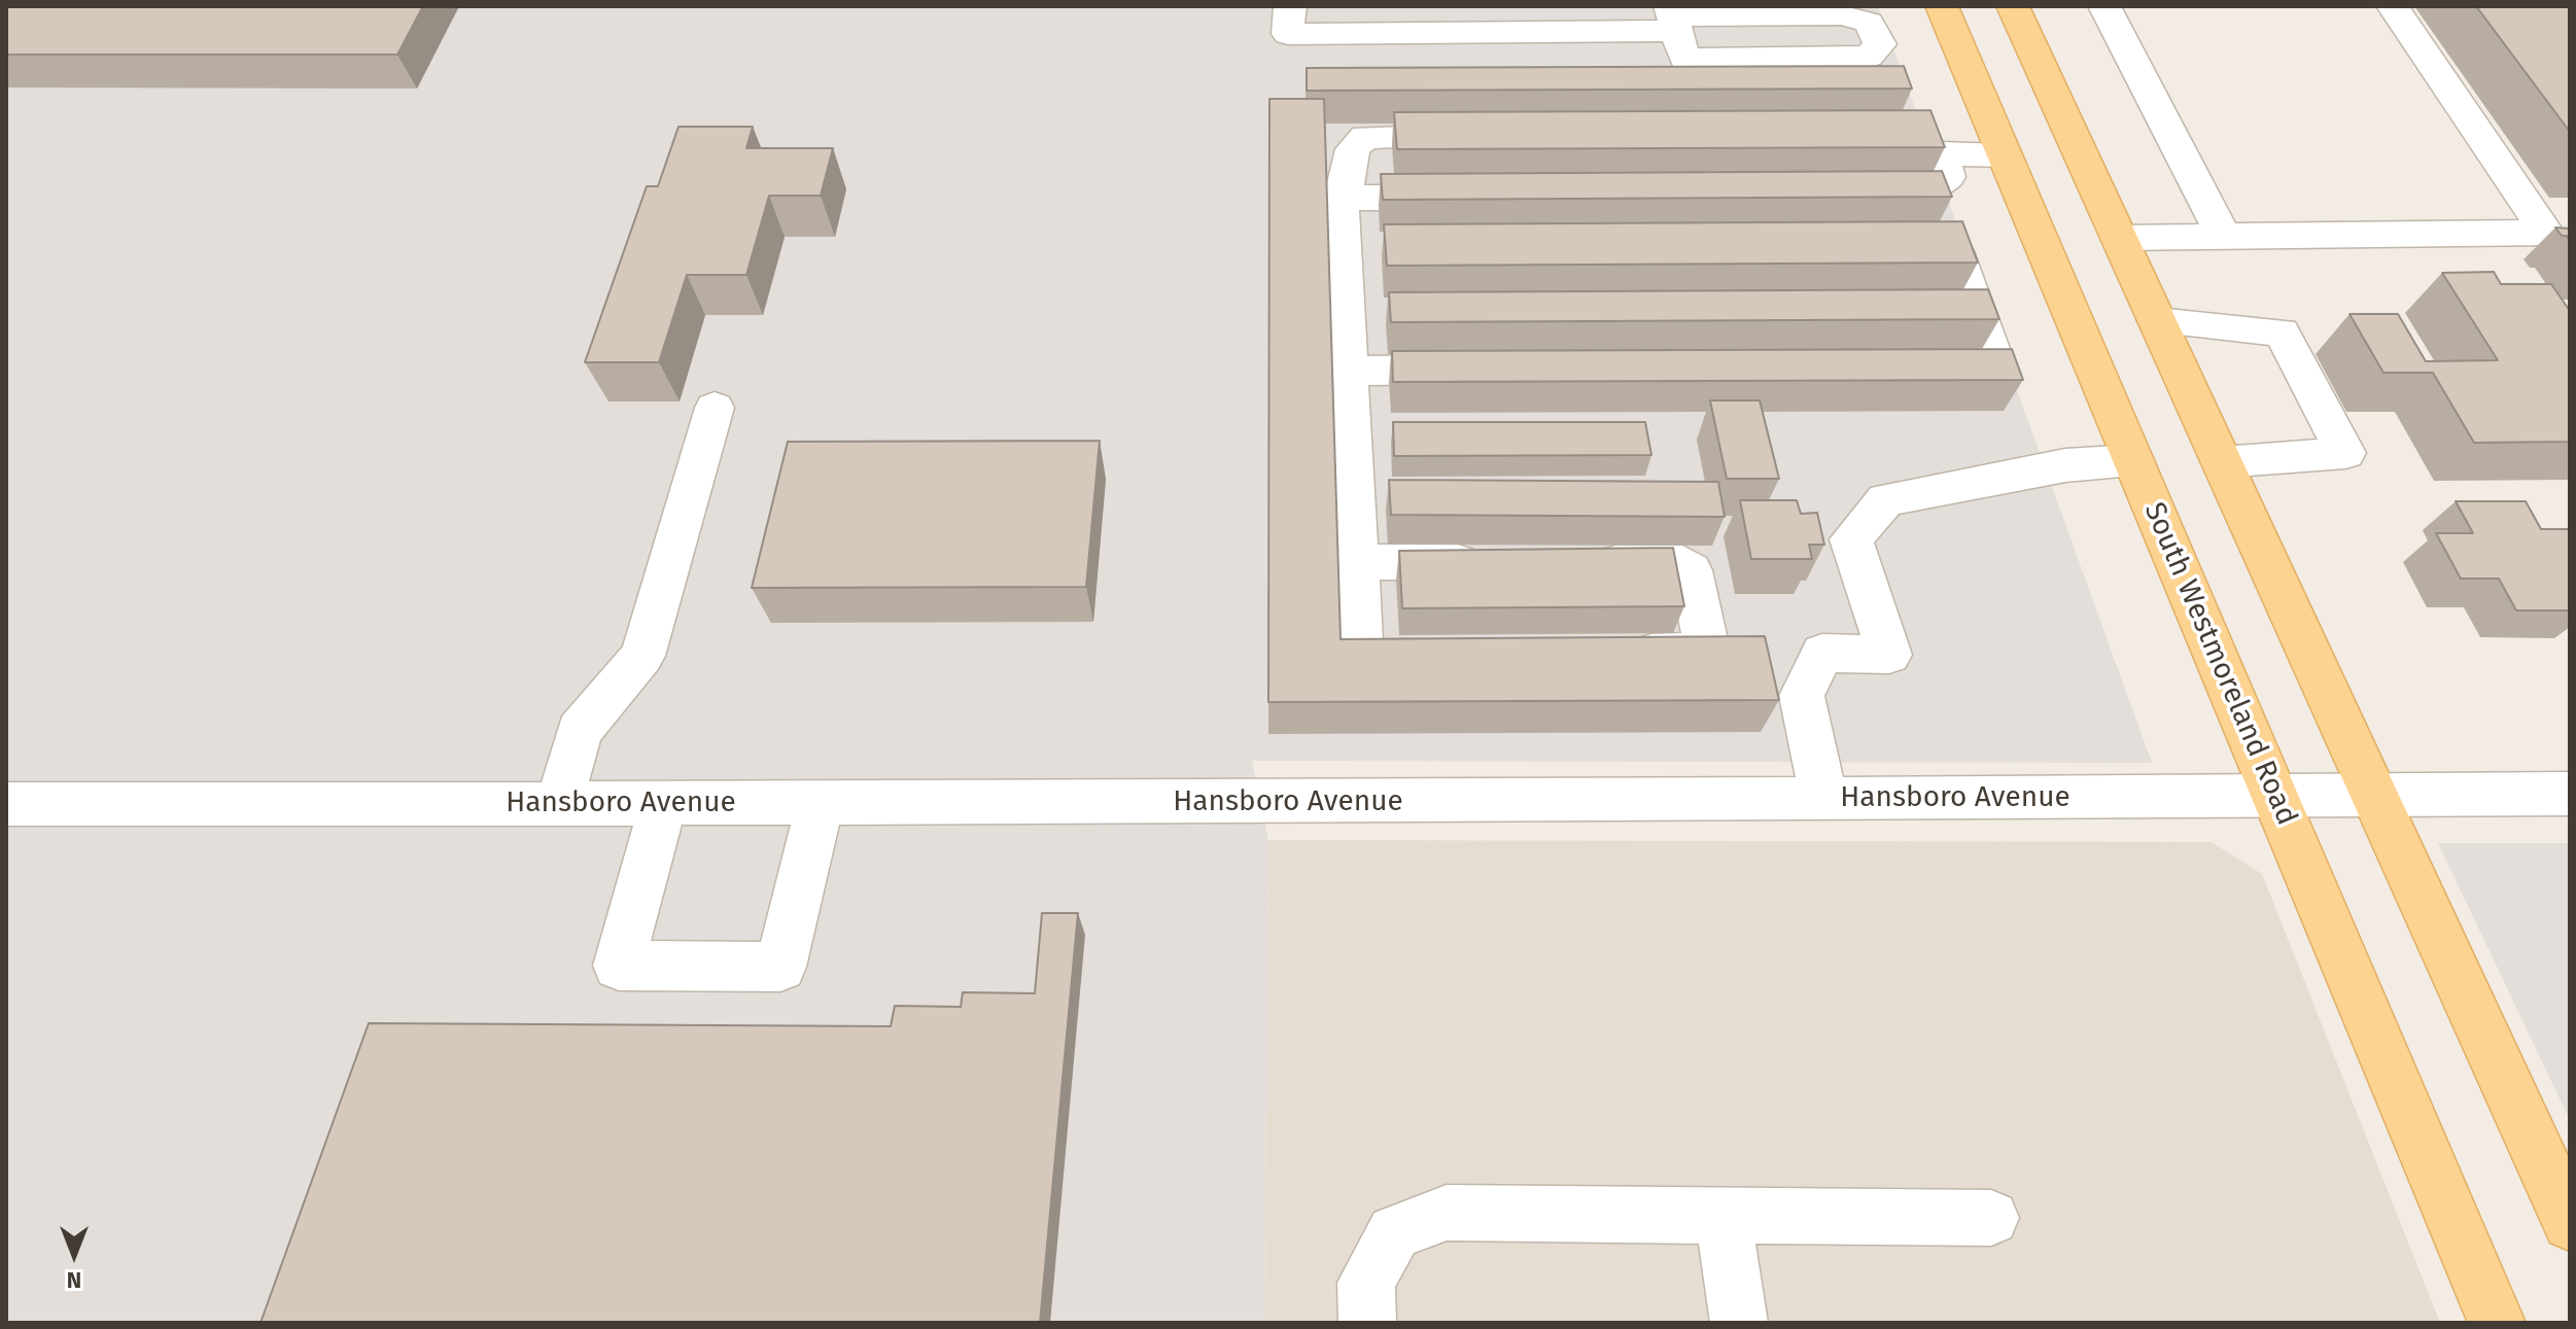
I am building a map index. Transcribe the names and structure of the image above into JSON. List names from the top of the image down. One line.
{"streets":{"main road":["South Westmoreland Road"],"street":["Hansboro Avenue"]},"crossings":[["South Westmoreland Road","Hansboro Avenue"]],"north":"bottom"}
